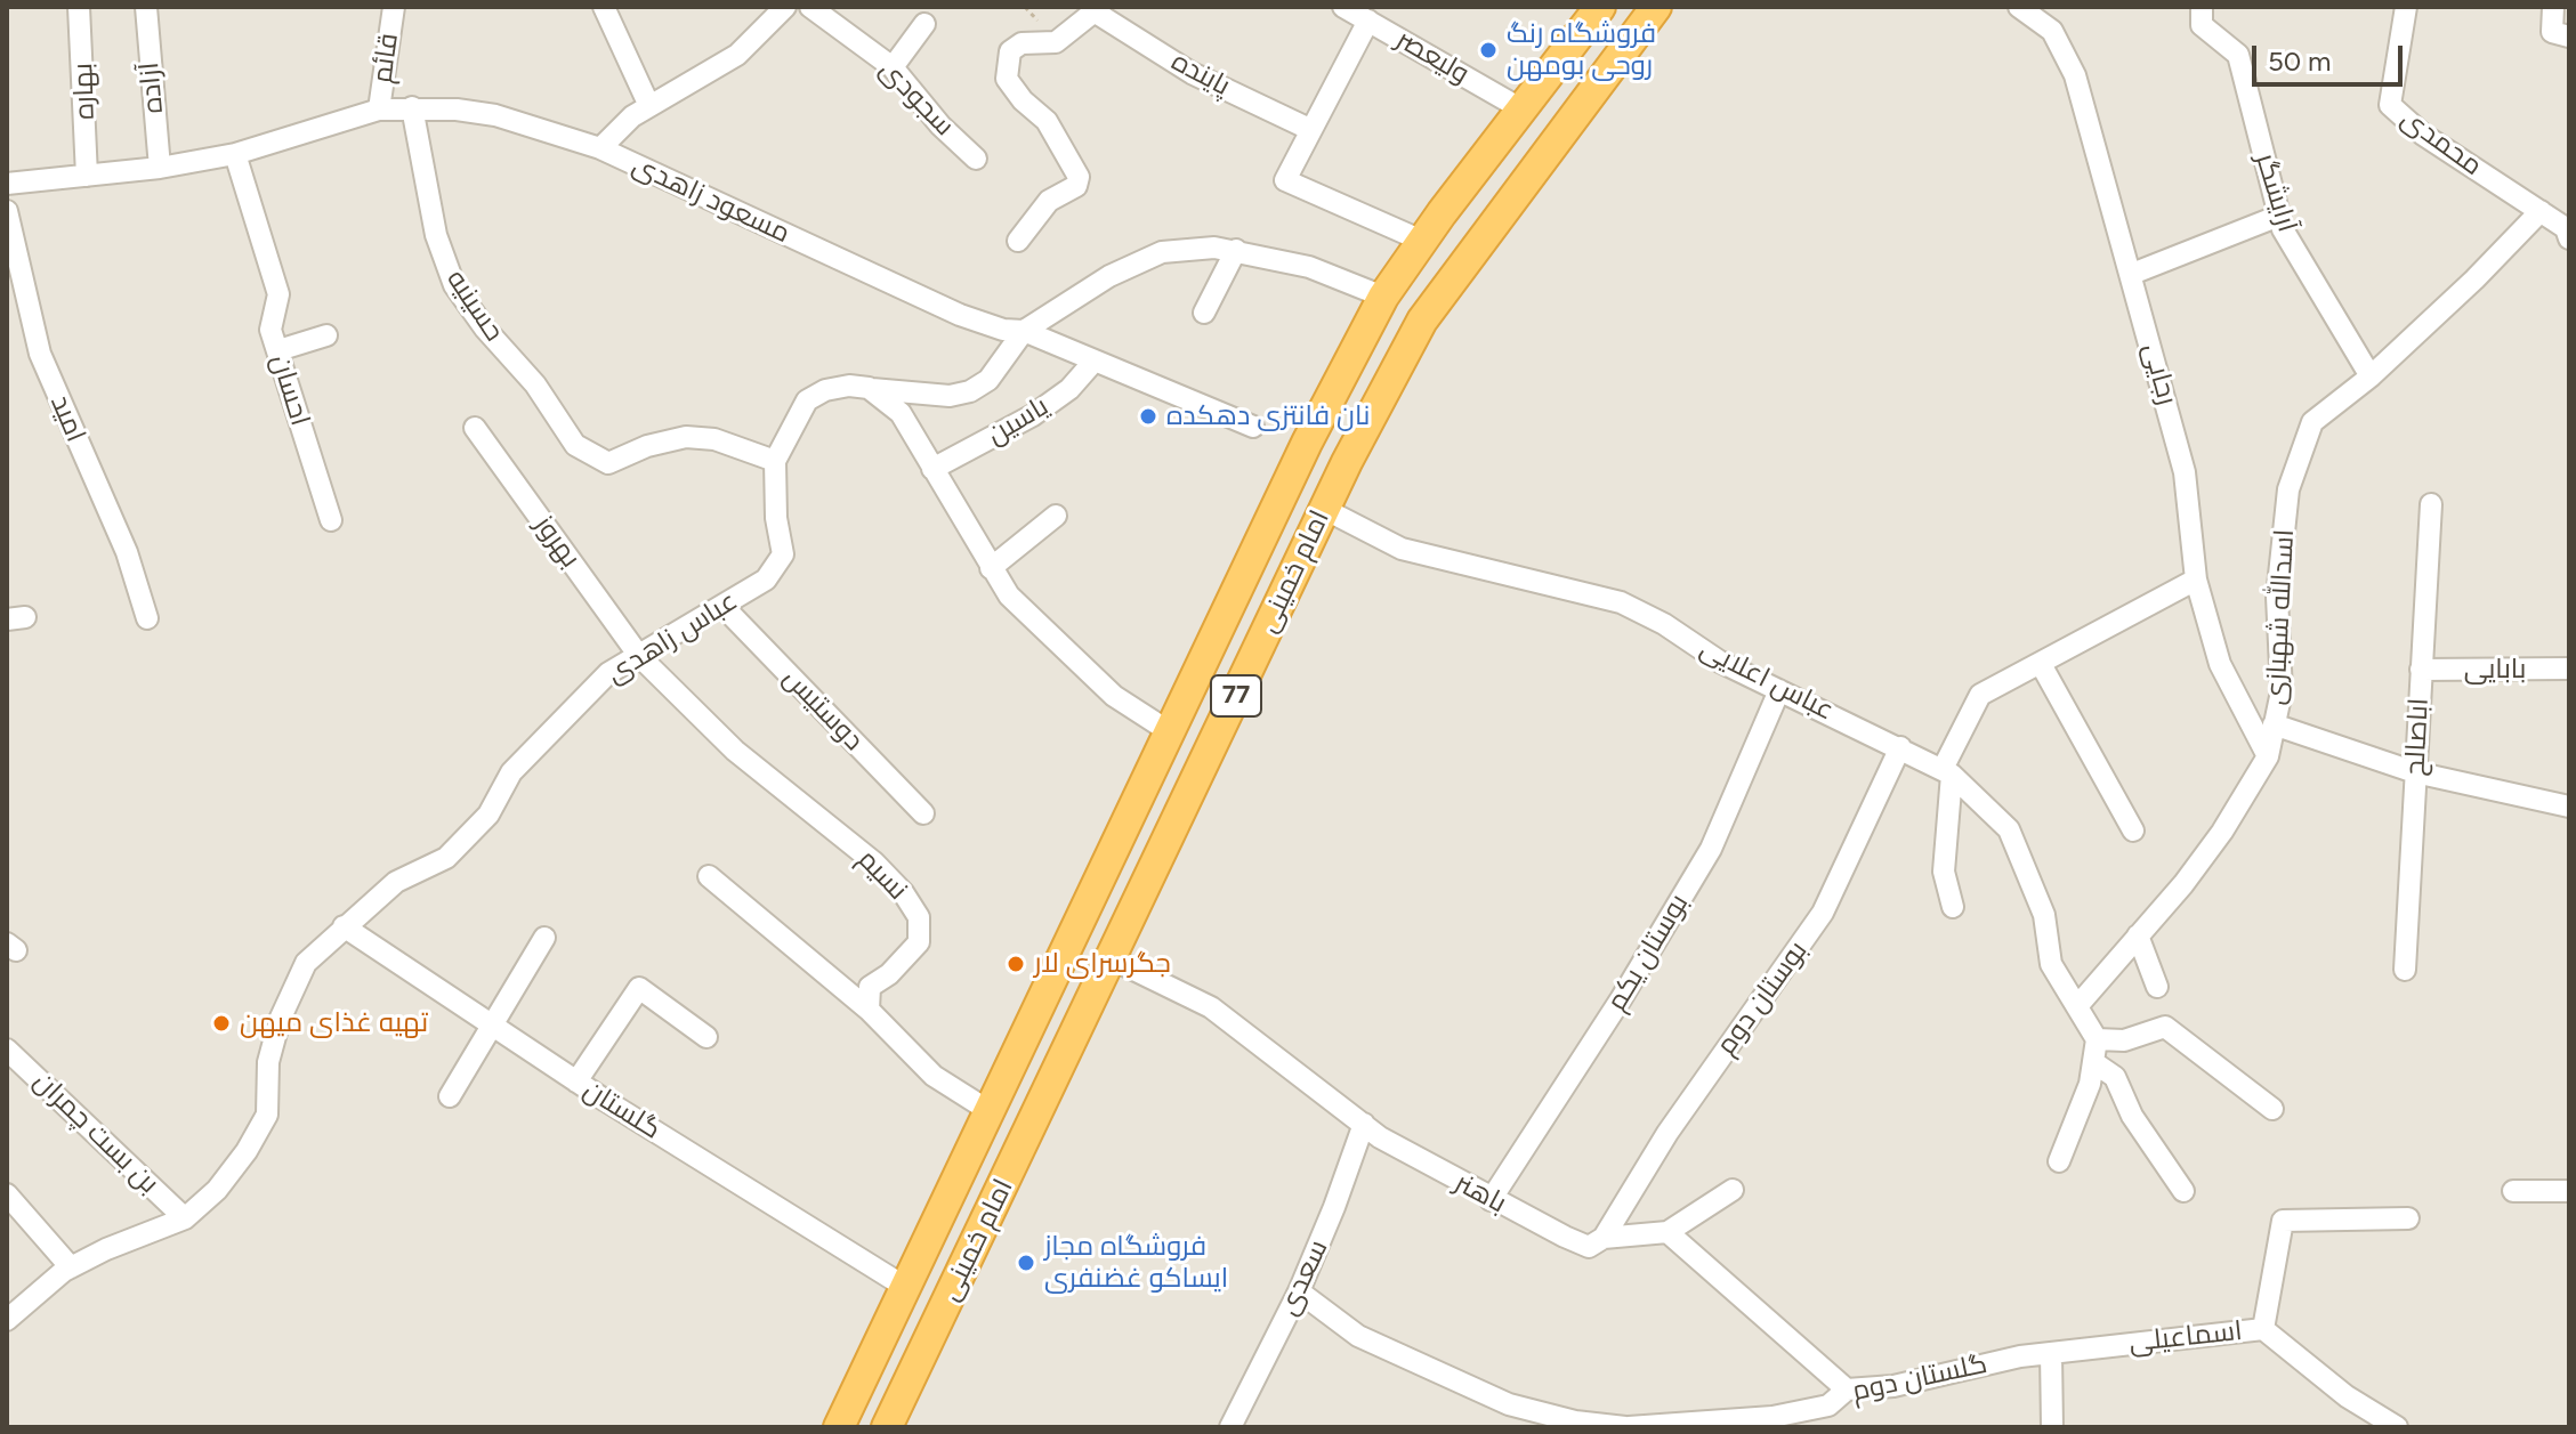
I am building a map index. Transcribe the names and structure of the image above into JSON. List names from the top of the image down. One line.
{"streets":{"highway":["امام خمینی","77"],"street":["ولیعصر","قائم","پاینده","آزاده","بهاره","سجودی","محمدی","آرایشگر","مسعود زاهدی","حسینیه","رجایی","احسان","امید","یاسین","بهروز","اسدالله شهبازی","عباس زاهدی","بابایی","عباس اعلایی","دوستیس","اباصالح","نسیم","بوستان یکم","بوستان دوم","گلستان","بن بست چمران","باهنر","سعدی","اسماعیلی","گلستان دوم"]},"crossings":[["ولیعصر","امام خمینی"],["قائم","مسعود زاهدی"],["آزاده","مسعود زاهدی"],["بهاره","مسعود زاهدی"],["محمدی","اسدالله شهبازی"],["آرایشگر","اسدالله شهبازی"],["مسعود زاهدی","حسینیه"],["مسعود زاهدی","احسان"],["مسعود زاهدی","یاسین"],["حسینیه","عباس زاهدی"],["رجایی","اسدالله شهبازی"],["بهروز","عباس زاهدی"],["بهروز","نسیم"],["امام خمینی","عباس اعلایی"],["امام خمینی","گلستان"],["امام خمینی","باهنر"],["اسدالله شهبازی","عباس اعلایی"],["عباس زاهدی","دوستیس"],["عباس زاهدی","نسیم"],["عباس زاهدی","گلستان"],["عباس زاهدی","بن بست چمران"],["بابایی","اباصالح"],["عباس اعلایی","بوستان یکم"],["عباس اعلایی","بوستان دوم"],["بوستان یکم","باهنر"],["بوستان دوم","باهنر"],["باهنر","سعدی"],["سعدی","گلستان دوم"],["اسماعیلی","گلستان دوم"]],"places":["فروشگاه رنگ روحی بومهن","نان فانتزی دهکده","جگرسرای لار","تهیه غذای میهن","فروشگاه مجاز ایساکو غضنفری"],"scale_bar":"50 m"}
